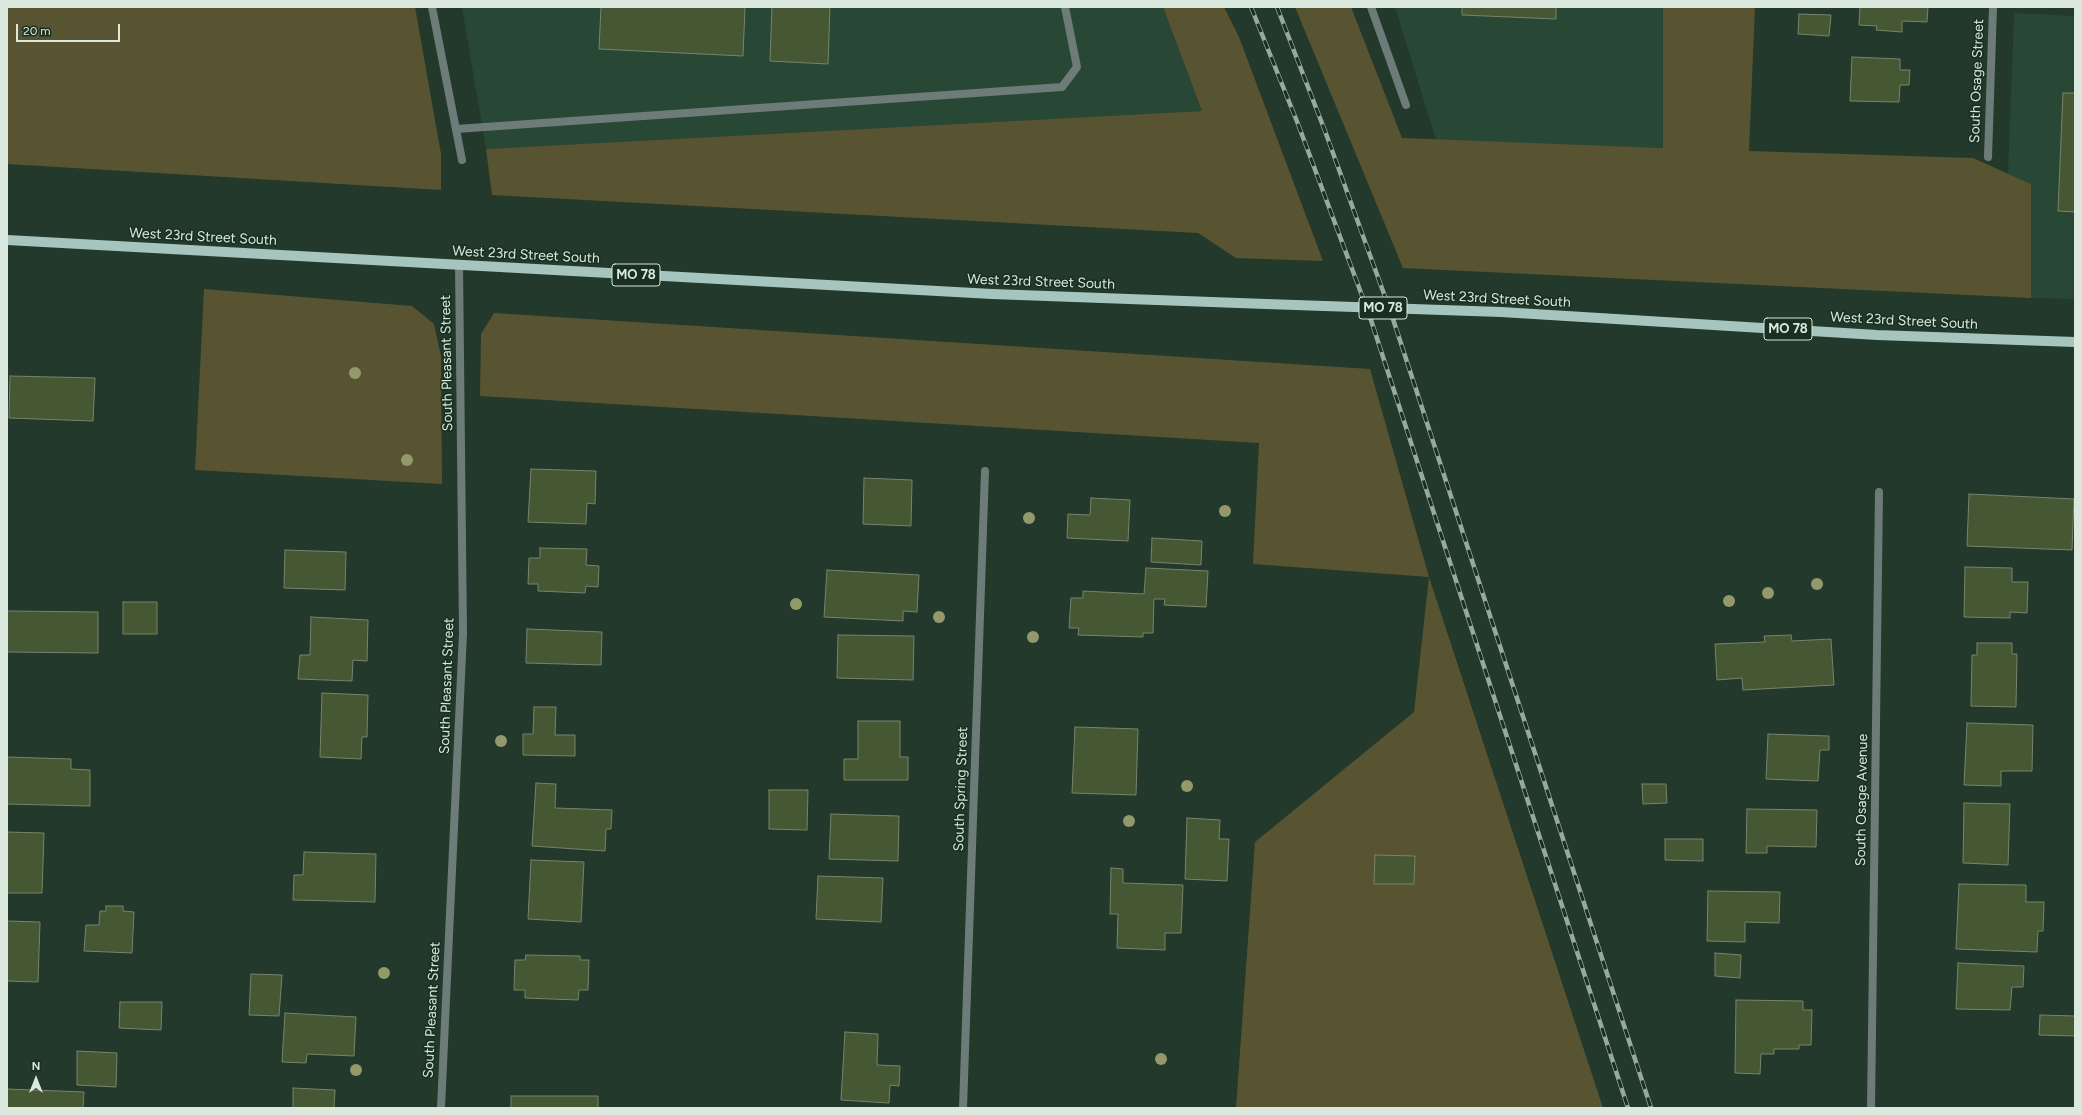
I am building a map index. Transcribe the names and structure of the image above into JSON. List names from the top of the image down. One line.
{"streets":{"main road":["West 23rd Street South","MO 78"],"street":["South Osage Street","South Pleasant Street","South Spring Street","South Osage Avenue"]},"crossings":[["West 23rd Street South","South Pleasant Street"]],"scale_bar":"20 m","north":"top"}
